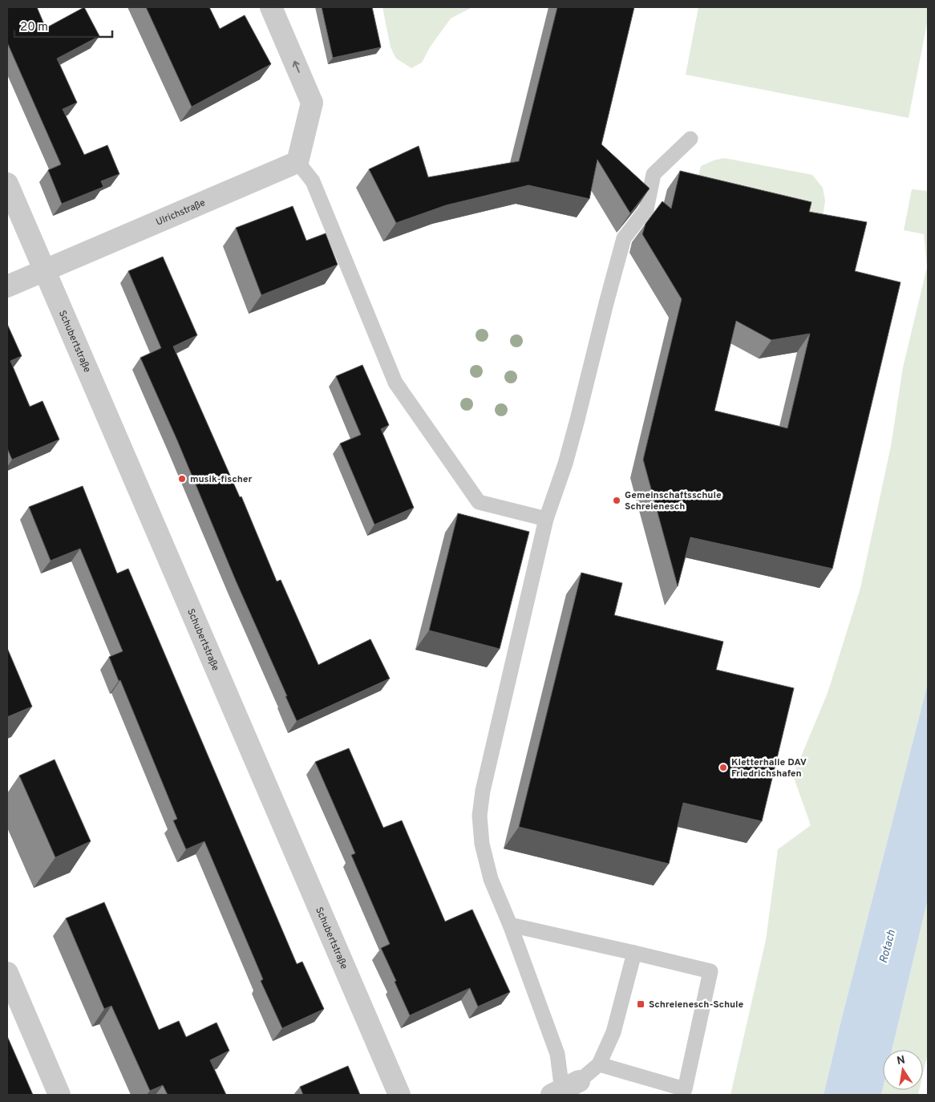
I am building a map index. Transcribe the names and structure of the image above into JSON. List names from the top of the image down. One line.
{"streets":{"street":["Ulrichstraße","Schubertstraße"]},"crossings":[["Ulrichstraße","Schubertstraße"]],"water":["Rotach"],"places":{"other":["musik-fischer","Gemeinschaftsschule Schreienesch","Kletterhalle DAV Friedrichshafen"],"transit":["Schreienesch-Schule"]},"scale_bar":"20 m","north":"top"}
